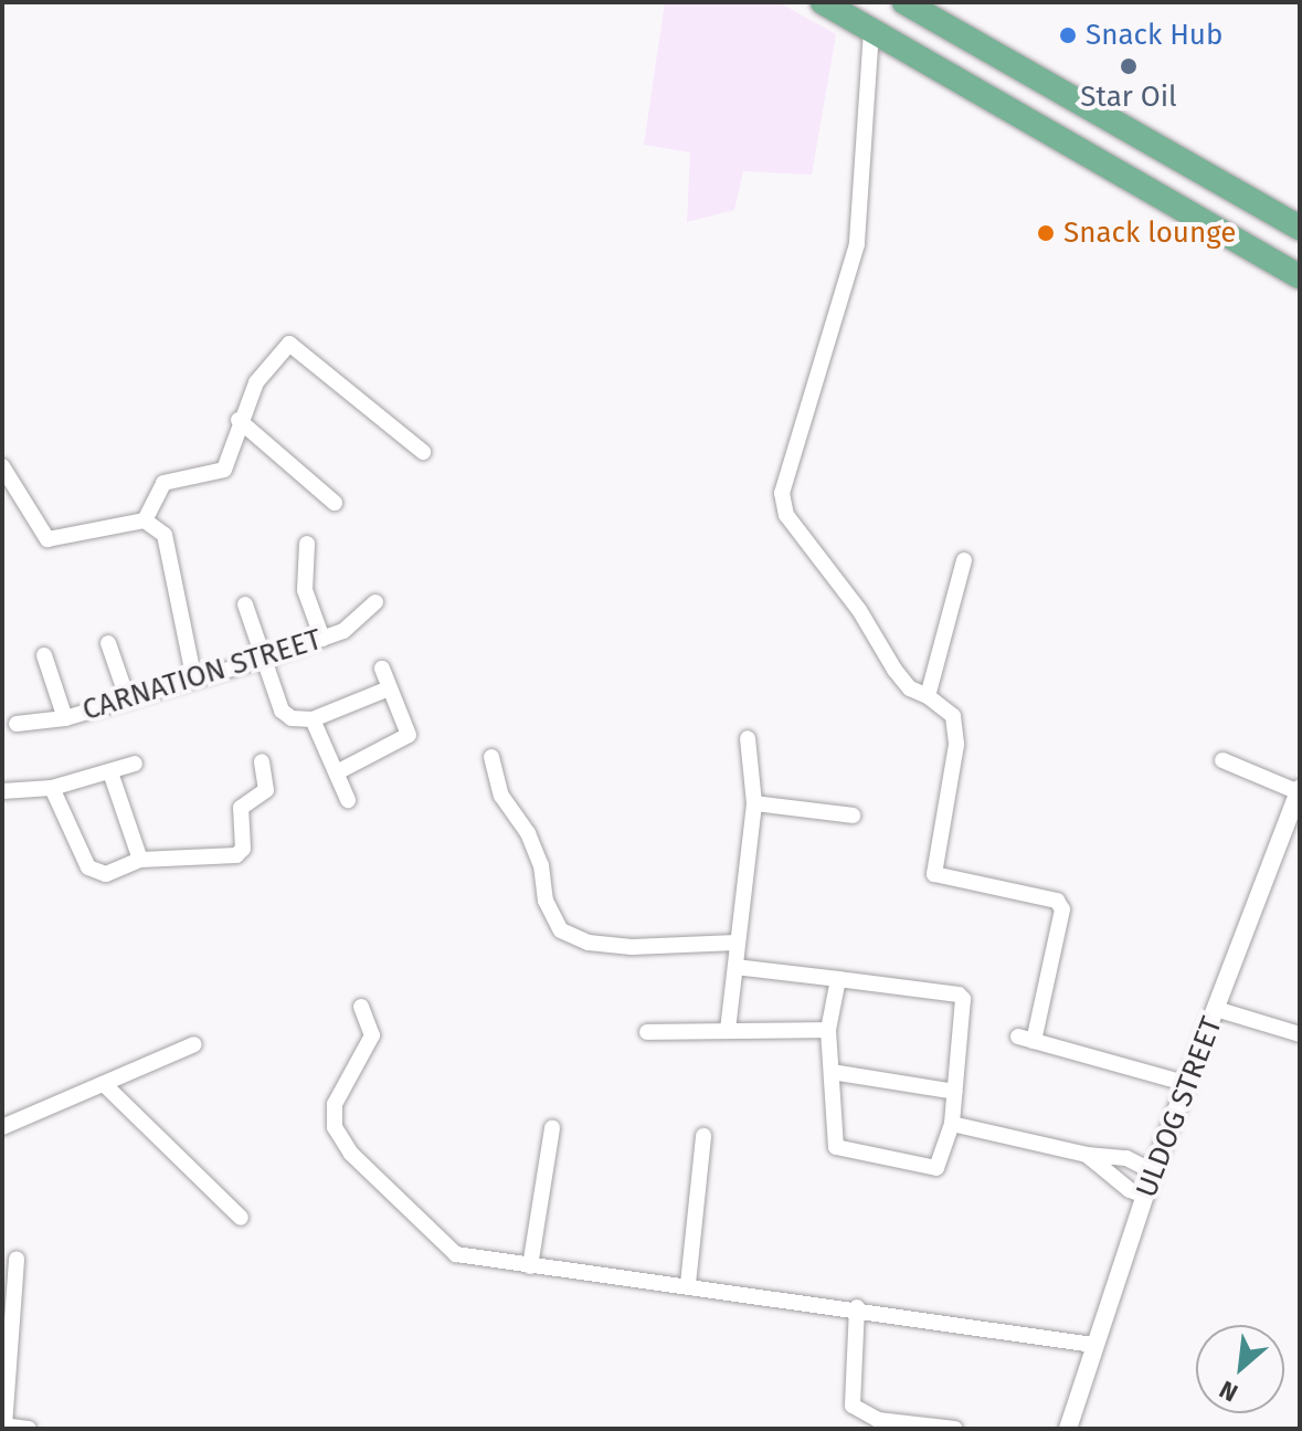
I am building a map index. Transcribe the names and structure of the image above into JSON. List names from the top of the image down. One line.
{"streets":{"street":["CARNATION STREET","ULDOG STREET"]},"places":["Snack Hub","Star Oil","Snack lounge"],"north":"bottom left"}
